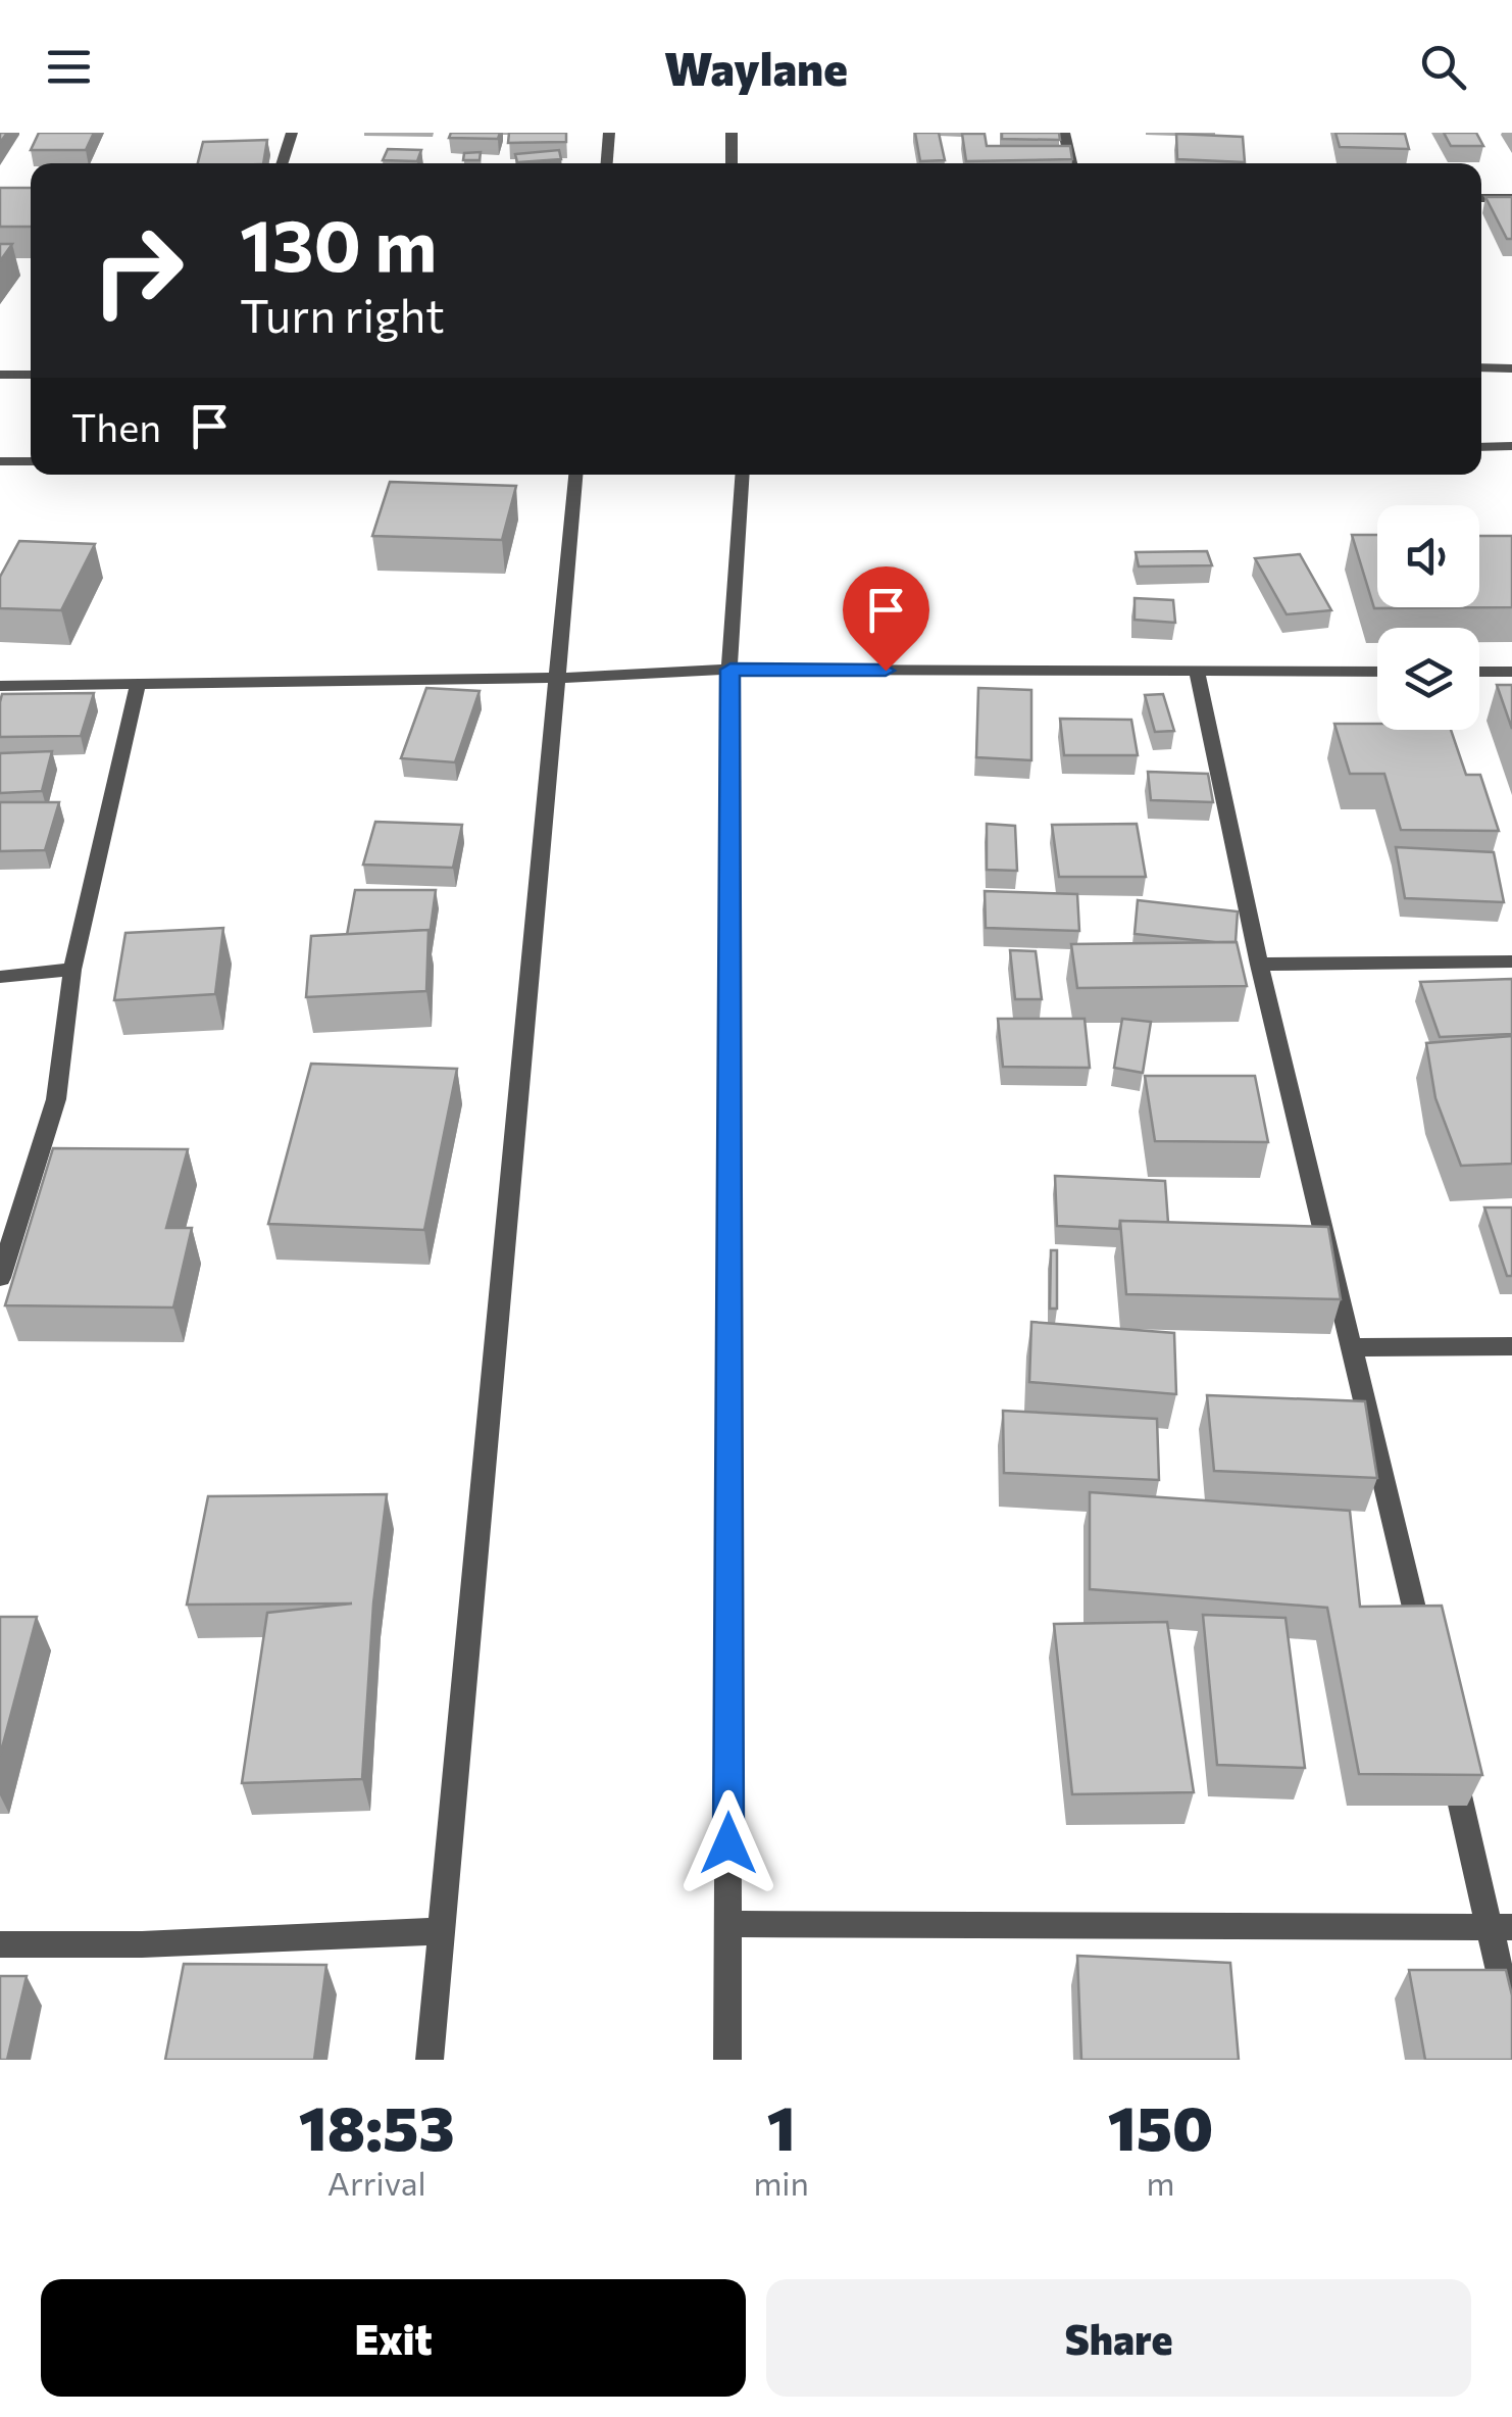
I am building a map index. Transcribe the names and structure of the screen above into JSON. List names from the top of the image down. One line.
{"page":{"header":"Waylane","turn":["130 m","Turn right"],"then":"Then","eta":["18:53","Arrival","1","min","150","m"],"buttons":["Exit","Share"]}}
